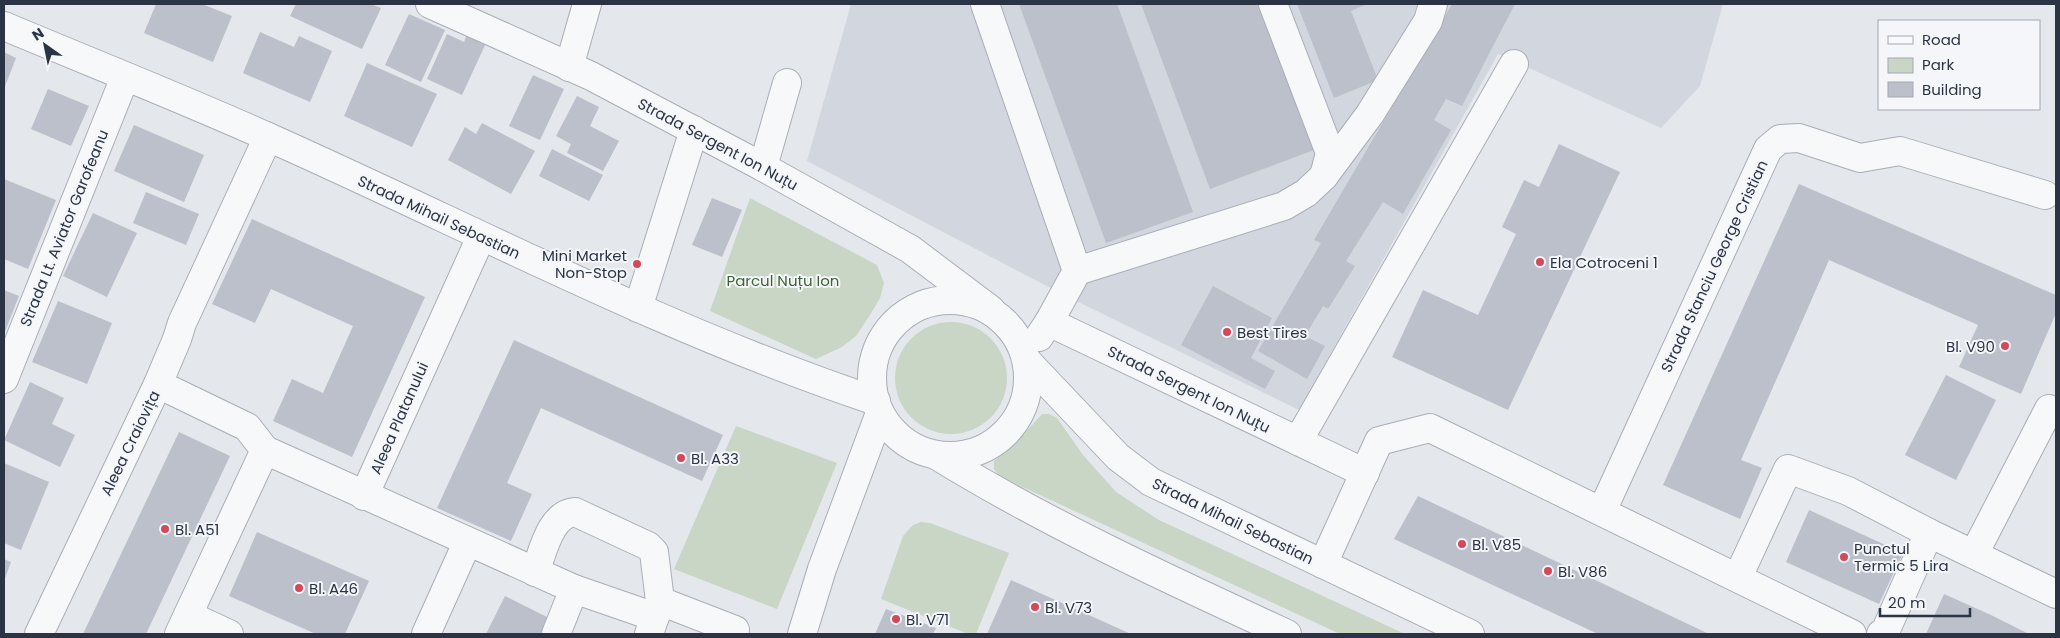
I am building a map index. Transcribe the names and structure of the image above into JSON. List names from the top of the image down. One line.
{"streets":{"street":["Strada Sergent Ion Nuțu","Strada Mihail Sebastian","Strada Lt. Aviator Garofeanu","Strada Stanciu George Cristian","Aleea Platanului","Aleea Craiovița"]},"crossings":[["Strada Sergent Ion Nuțu","Strada Mihail Sebastian"],["Strada Mihail Sebastian","Strada Lt. Aviator Garofeanu"],["Strada Mihail Sebastian","Aleea Platanului"],["Aleea Platanului","Aleea Craiovița"]],"parks":["Parcul Nuțu Ion"],"places":["Ela Cotroceni 1","Mini Market Non-Stop","Best Tires","Bl. V90","Bl. A33","Bl. A51","Bl. V85","Punctul Termic 5 Lira","Bl. V86","Bl. A46","Bl. V73","Bl. V71"],"legend":["Road","Park","Building"],"scale_bar":"20 m","north":"top left"}
